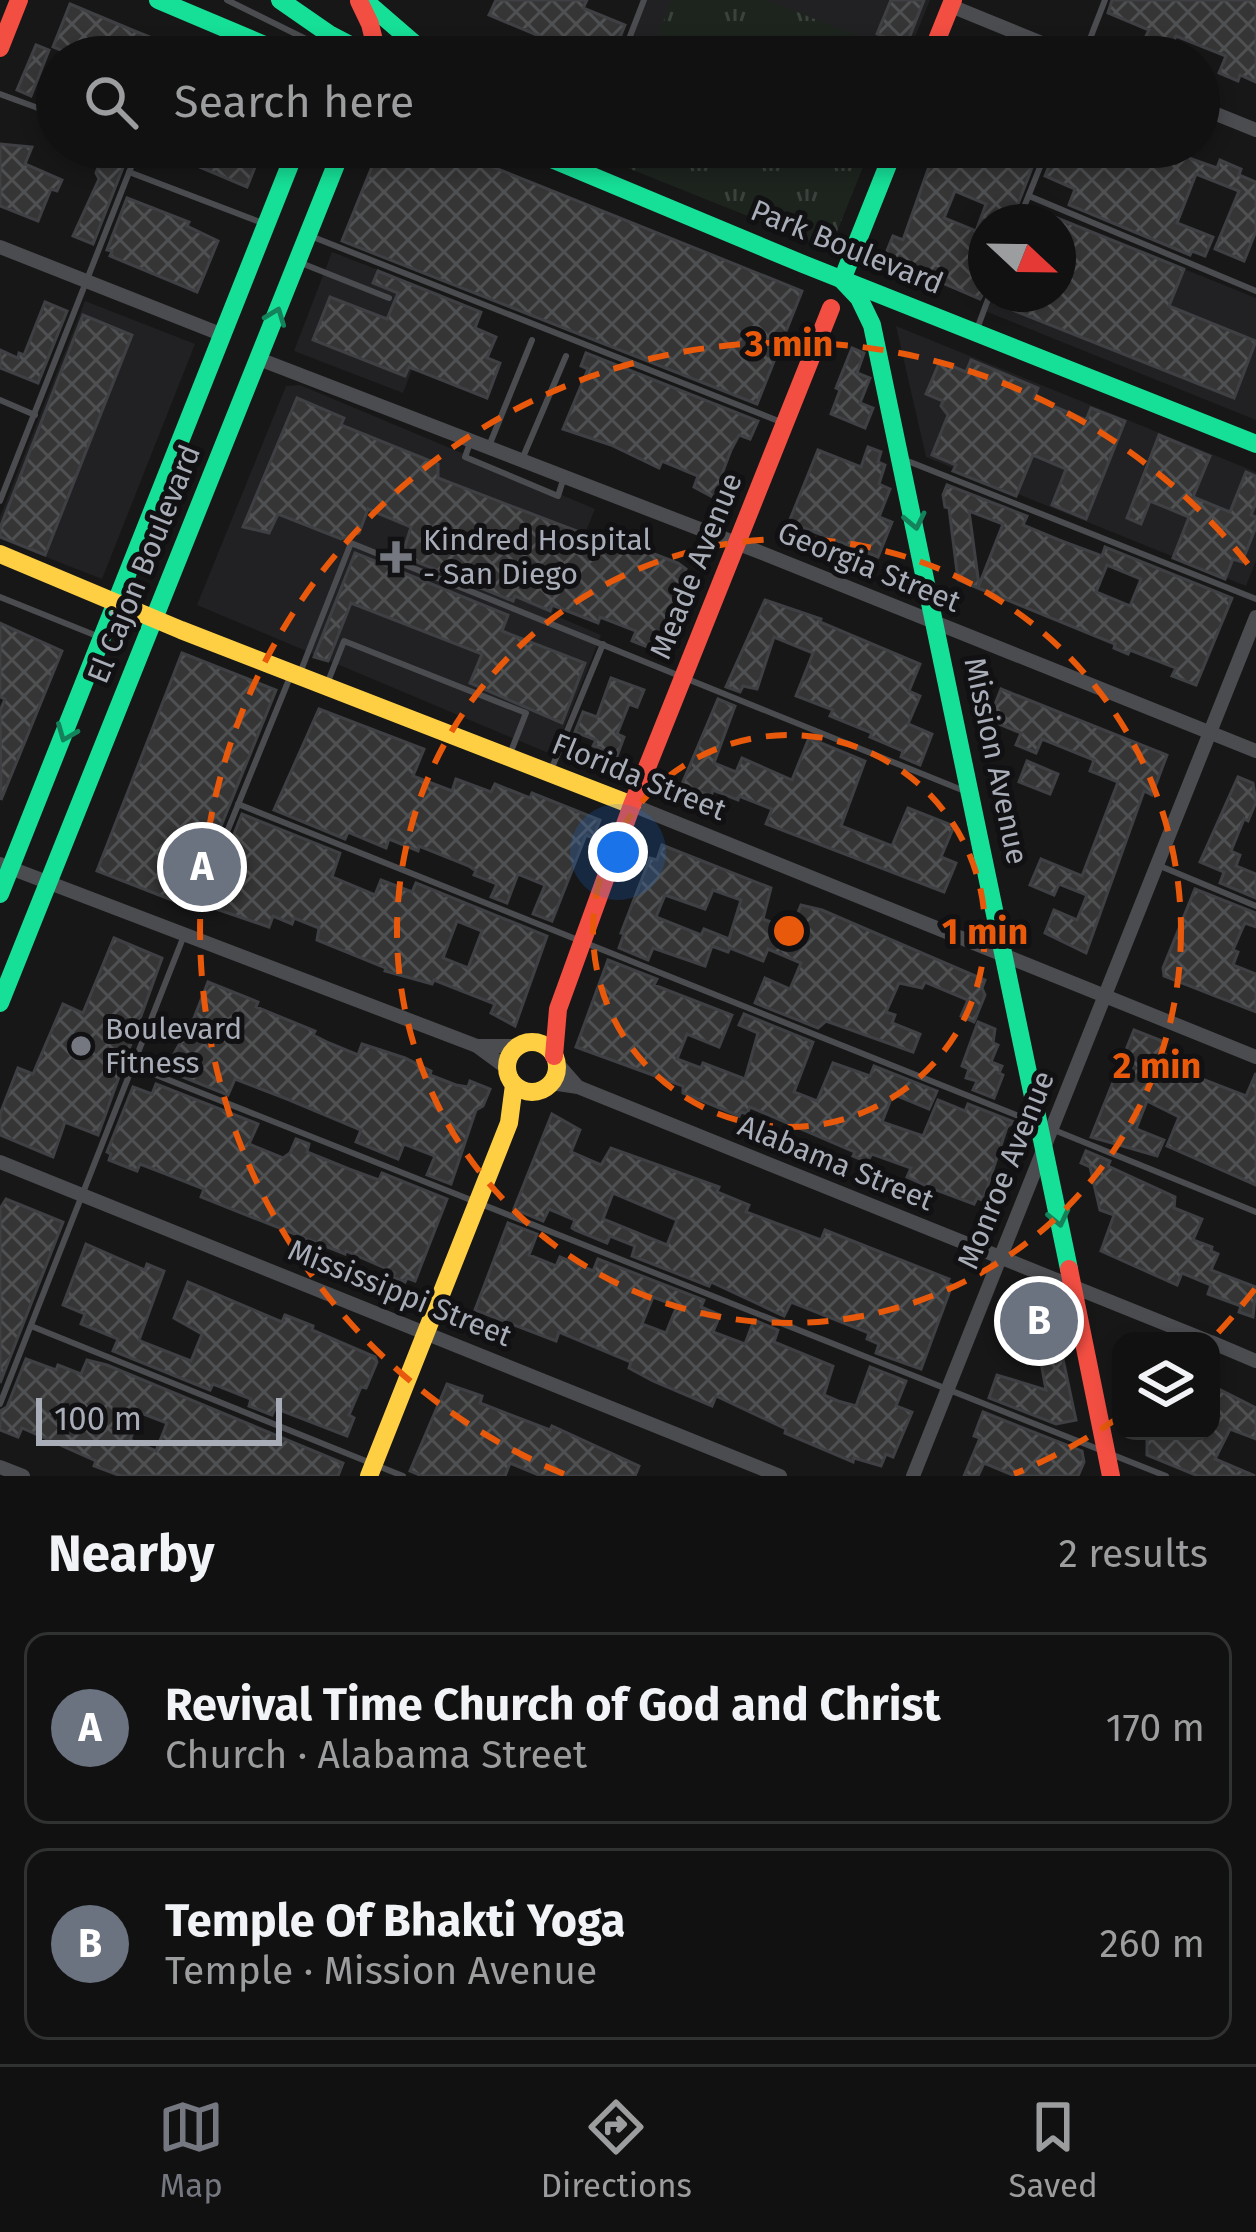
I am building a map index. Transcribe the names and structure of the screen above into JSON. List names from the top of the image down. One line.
{"streets":{"main road":["Park Boulevard","El Cajon Boulevard","Meade Avenue","Mission Avenue","Florida Street"],"street":["Georgia Street","Alabama Street","Monroe Avenue","Mississippi Street"]},"crossings":[["Park Boulevard","Meade Avenue"],["Park Boulevard","Mission Avenue"],["El Cajon Boulevard","Georgia Street"],["El Cajon Boulevard","Florida Street"],["Meade Avenue","Georgia Street"],["Meade Avenue","Mission Avenue"],["Meade Avenue","Florida Street"],["Meade Avenue","Alabama Street"],["Georgia Street","Mission Avenue"],["Georgia Street","Monroe Avenue"],["Mission Avenue","Florida Street"],["Mission Avenue","Alabama Street"],["Mission Avenue","Monroe Avenue"],["Florida Street","Monroe Avenue"],["Alabama Street","Monroe Avenue"]],"places":{"health":["Kindred Hospital - San Diego"],"other":["Boulevard Fitness"]},"scale_bar":"100 m","north":"right","page":{"search":"Search here","pins":["A","B"],"scale":"100 m","heading":["Nearby","2 results"],"list":[{"mark":"A","name":"Revival Time Church of God and Christ","note":"Church · Alabama Street","value":"170 m"},{"mark":"B","name":"Temple Of Bhakti Yoga","note":"Temple · Mission Avenue","value":"260 m"}],"nav":["Map","Directions","Saved"]},"rings":["3 min","1 min","2 min"]}
